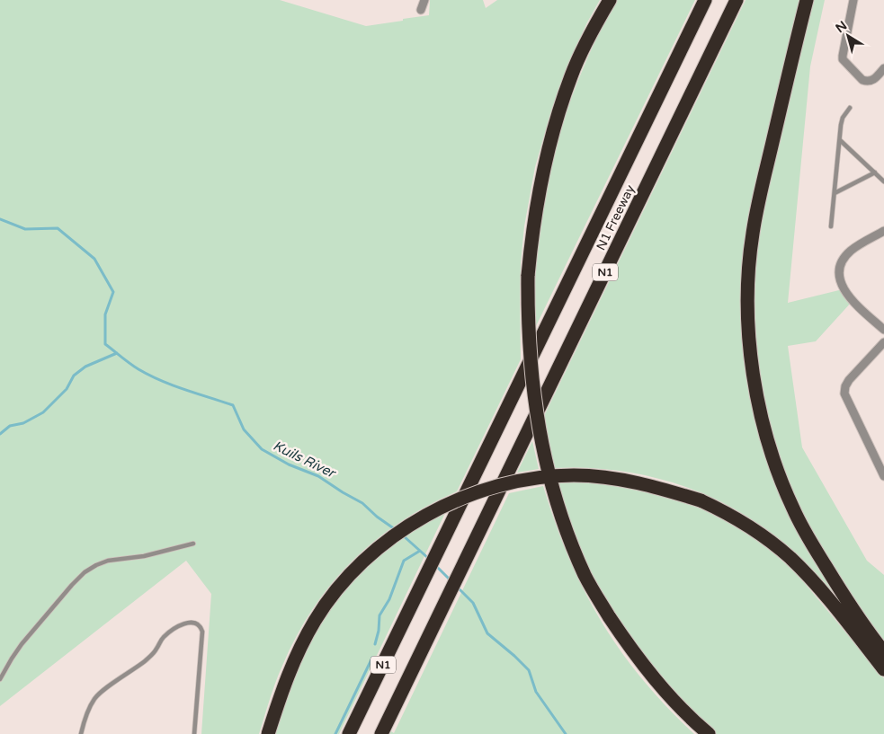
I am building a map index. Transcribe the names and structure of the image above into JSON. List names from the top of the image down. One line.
{"streets":{"highway":["N1 Freeway","N1"]},"water":["Kuils River"],"north":"top left"}
